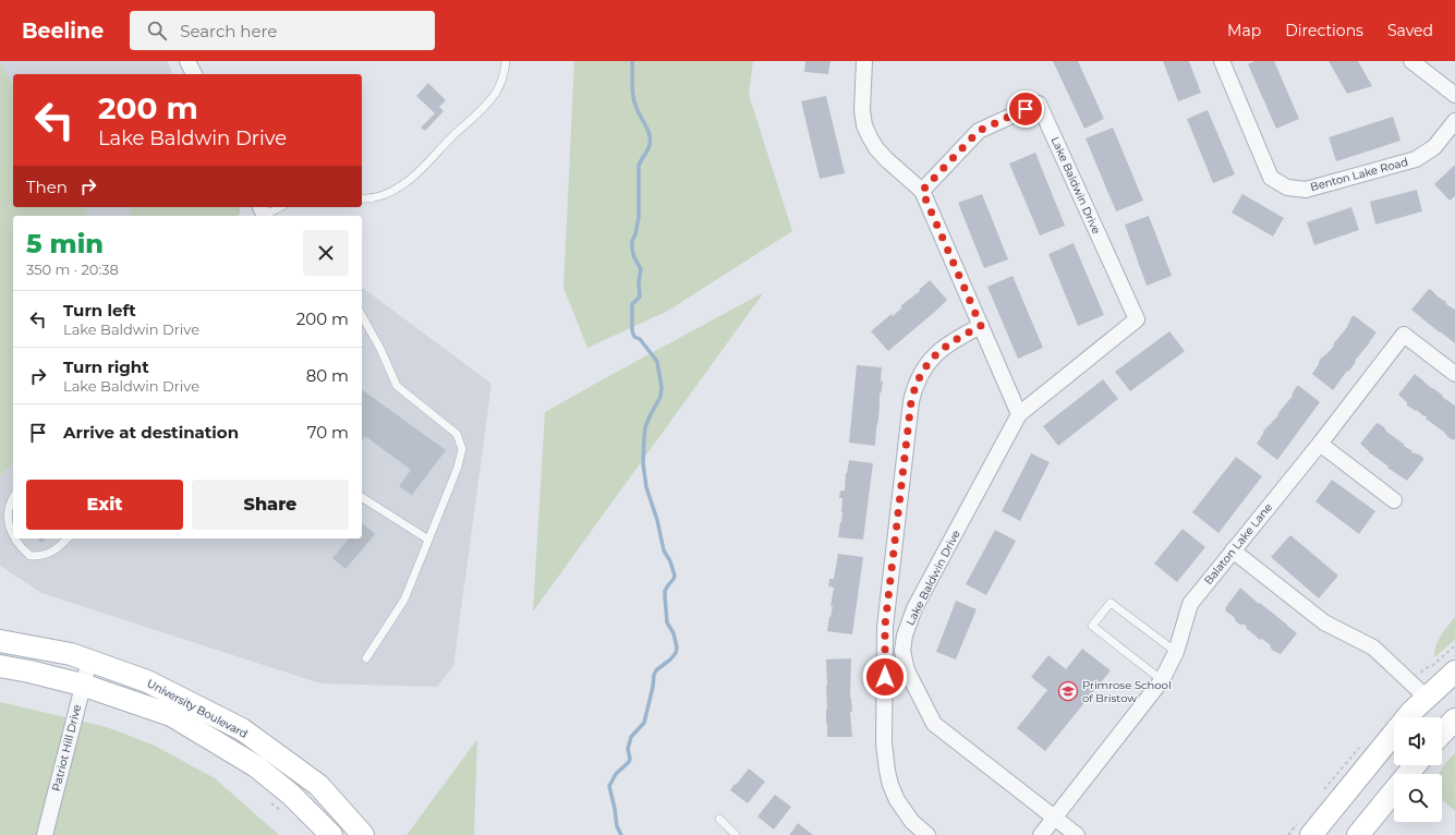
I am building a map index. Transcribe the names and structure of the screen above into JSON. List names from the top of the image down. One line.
{"streets":{"main road":["University Boulevard"],"street":["Benton Lake Road","Lake Baldwin Drive","Balaton Lake Lane","Patriot Hill Drive"]},"crossings":[["Lake Baldwin Drive","Balaton Lake Lane"],["University Boulevard","Patriot Hill Drive"]],"places":{"school or university":["Primrose School of Bristow"]},"page":{"header":"Beeline","search":"Search here","nav":["Map","Directions","Saved"],"turn":["200 m","Lake Baldwin Drive"],"then":"Then","heading":["5 min","350 m · 20:38"],"list":[{"name":"Turn left","note":"Lake Baldwin Drive","value":"200 m"},{"name":"Turn right","note":"Lake Baldwin Drive","value":"80 m"},{"name":"Arrive at destination","value":"70 m"}],"buttons":["Exit","Share"]}}
